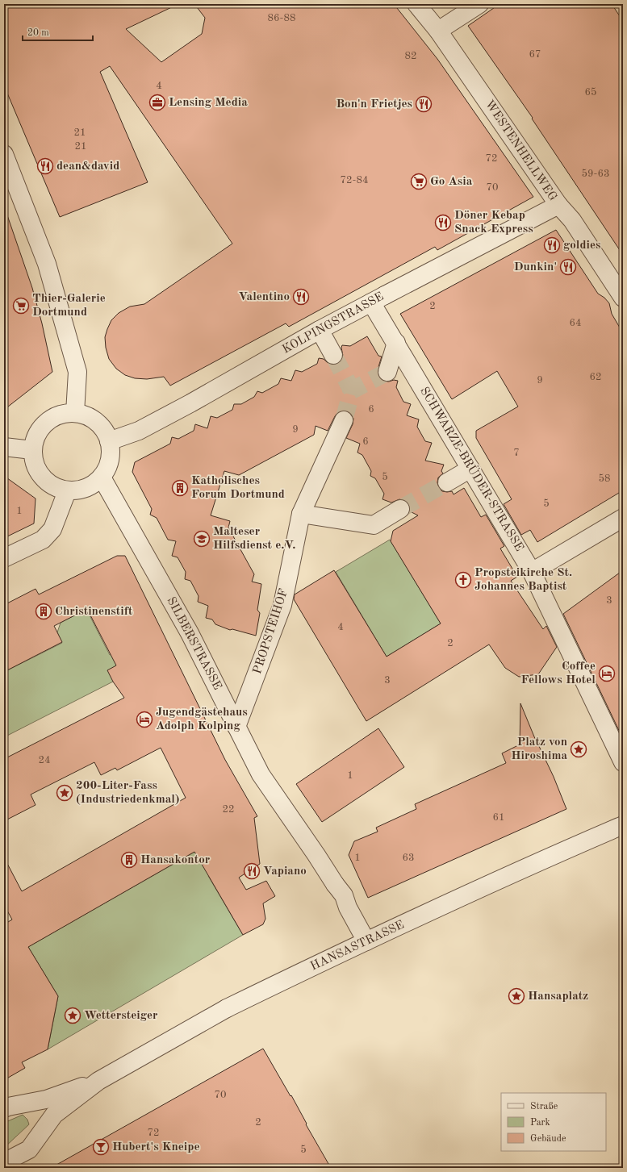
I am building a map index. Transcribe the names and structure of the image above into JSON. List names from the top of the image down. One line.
{"streets":{"street":["WESTENHELLWEG","KOLPINGSTRASSE","SCHWARZE-BRÜDER-STRASSE","PROPSTEIHOF","SILBERSTRASSE","HANSASTRASSE"]},"crossings":[["WESTENHELLWEG","KOLPINGSTRASSE"],["KOLPINGSTRASSE","SCHWARZE-BRÜDER-STRASSE"],["KOLPINGSTRASSE","SILBERSTRASSE"],["PROPSTEIHOF","SILBERSTRASSE"],["SILBERSTRASSE","HANSASTRASSE"]],"places":{"office":["Lensing Media"],"restaurant":["Bon'n Frietjes","dean&david","Döner Kebap Snack Express","goldies","Dunkin'","Valentino","Vapiano"],"supermarket":["Go Asia","Thier-Galerie Dortmund"],"building":["Katholisches Forum Dortmund","Christinenstift","Hansakontor"],"school or university":["Malteser Hilfsdienst e.V."],"church":["Propsteikirche St. Johannes Baptist"],"hotel":["Coffee Fellows Hotel","Jugendgästehaus Adolph Kolping"],"place":["Platz von Hiroshima","200-Liter-Fass (Industriedenkmal)","Hansaplatz","Wettersteiger"],"bar":["Hubert's Kneipe"]},"house_numbers":["86-88","67","82","4","65","21","21","72","59-63","72-84","70","2","64","62","9","6","9","6","7","5","58","5","1","3","4","2","3","24","1","22","61","1","63","70","2","72","5"],"legend":["Straße","Park","Gebäude"],"scale_bar":"20 m"}
